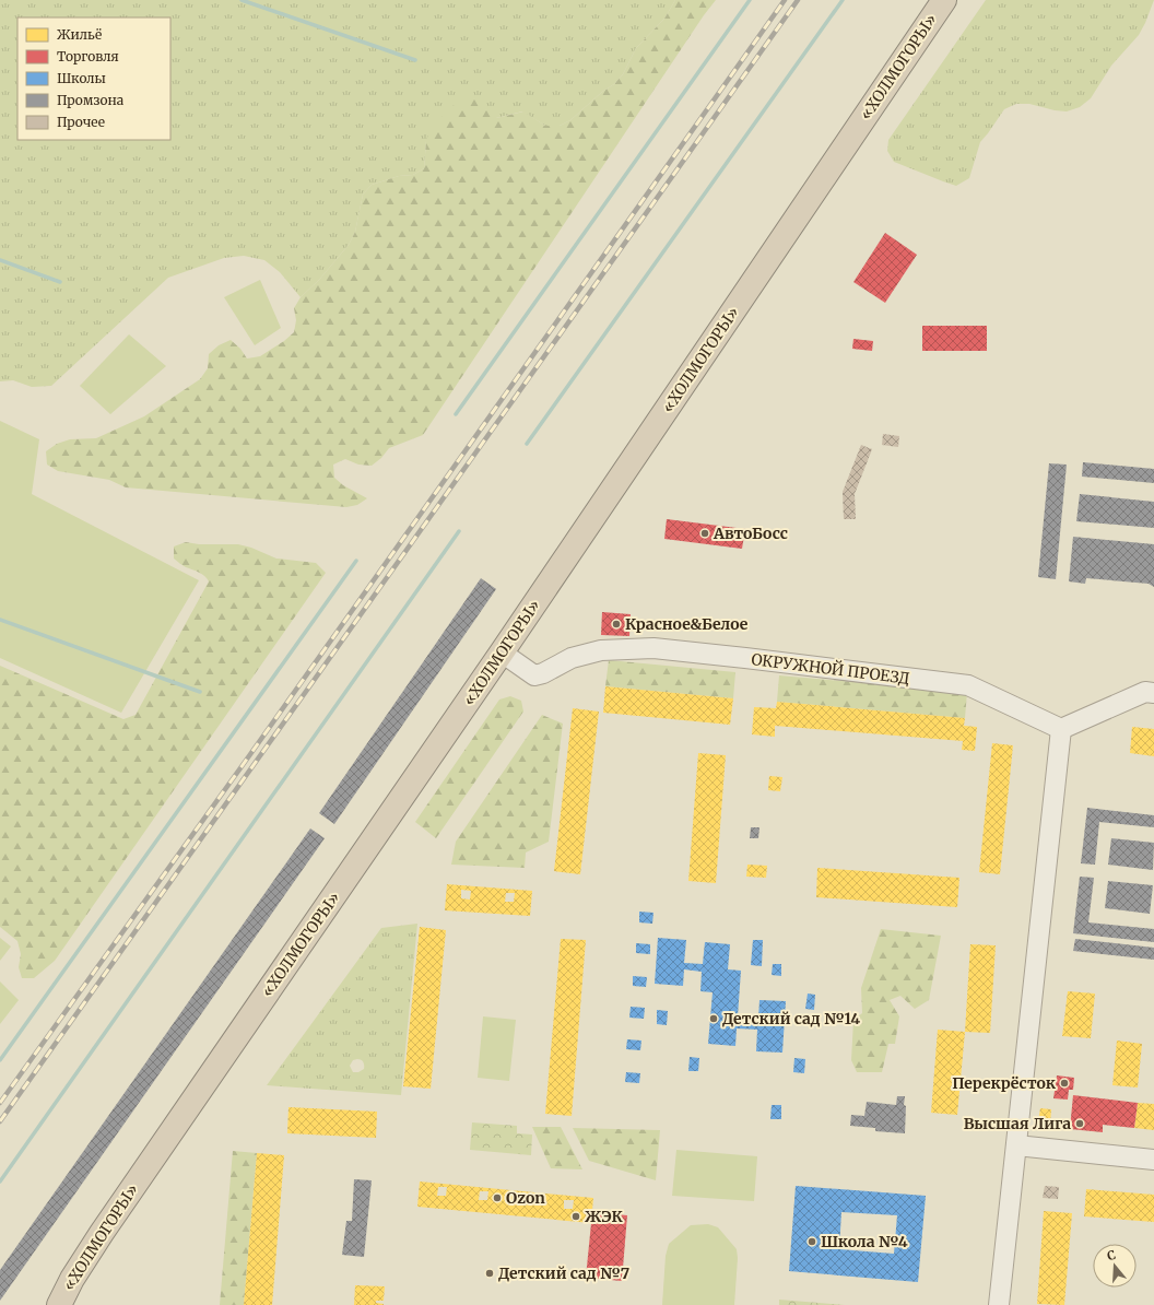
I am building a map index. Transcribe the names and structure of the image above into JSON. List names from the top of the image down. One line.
{"streets":{"highway":["«ХОЛМОГОРЫ»"],"street":["ОКРУЖНОЙ ПРОЕЗД"]},"crossings":[["«ХОЛМОГОРЫ»","ОКРУЖНОЙ ПРОЕЗД"]],"places":["АвтоБосс","Красное&Белое","Детский сад №14","Перекрёсток","Высшая Лига","Ozon","ЖЭК","Школа №4","Детский сад №7"],"legend":["Жильё","Торговля","Школы","Промзона","Прочее"],"north":"top"}
